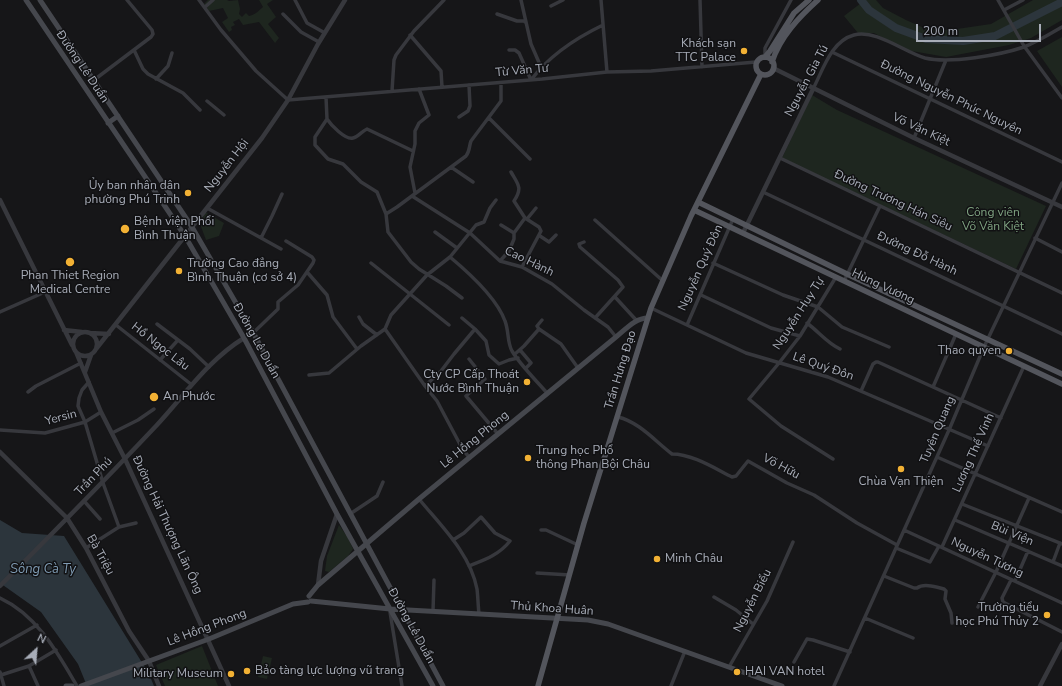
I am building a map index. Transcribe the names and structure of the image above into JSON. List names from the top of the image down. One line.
{"streets":{"main road":["Đường Lê Duẩn","Hùng Vương","Trần Hưng Đạo","Lê Hồng Phong","Thủ Khoa Huân"],"street":["Từ Văn Tư","Nguyễn Gia Tú","Đường Nguyễn Phúc Nguyên","Võ Văn Kiệt","Nguyễn Hội","Đường Trương Hán Siêu","Đường Đỗ Hành","Cao Hành","Nguyễn Quý Đôn","Nguyễn Huy Tự","Hồ Ngọc Lâu","Lê Quý Đôn","Yersin","Tuyên Quang","Lương Thế Vinh","Võ Hữu","Trần Phú","Đường Hải Thượng Lãn Ông","Bùi Viện","Bà Triệu","Nguyễn Tương","Nguyễn Biểu"]},"crossings":[["Đường Lê Duẩn","Nguyễn Hội"],["Đường Lê Duẩn","Lê Hồng Phong"],["Đường Lê Duẩn","Trần Phú"],["Đường Lê Duẩn","Thủ Khoa Huân"],["Từ Văn Tư","Võ Văn Kiệt"],["Từ Văn Tư","Nguyễn Hội"],["Từ Văn Tư","Trần Hưng Đạo"],["Nguyễn Gia Tú","Đường Nguyễn Phúc Nguyên"],["Nguyễn Gia Tú","Võ Văn Kiệt"],["Nguyễn Gia Tú","Đường Trương Hán Siêu"],["Nguyễn Gia Tú","Đường Đỗ Hành"],["Nguyễn Gia Tú","Hùng Vương"],["Võ Văn Kiệt","Trần Hưng Đạo"],["Võ Văn Kiệt","Tuyên Quang"],["Nguyễn Hội","Hồ Ngọc Lâu"],["Nguyễn Hội","Đường Hải Thượng Lãn Ông"],["Đường Trương Hán Siêu","Tuyên Quang"],["Đường Đỗ Hành","Tuyên Quang"],["Cao Hành","Lê Hồng Phong"],["Nguyễn Quý Đôn","Hùng Vương"],["Nguyễn Quý Đôn","Lê Quý Đôn"],["Hùng Vương","Nguyễn Huy Tự"],["Hùng Vương","Trần Hưng Đạo"],["Hùng Vương","Tuyên Quang"],["Hùng Vương","Lương Thế Vinh"],["Nguyễn Huy Tự","Lê Quý Đôn"],["Hồ Ngọc Lâu","Trần Phú"],["Lê Quý Đôn","Trần Hưng Đạo"],["Lê Quý Đôn","Tuyên Quang"],["Lê Quý Đôn","Lương Thế Vinh"],["Trần Hưng Đạo","Lê Hồng Phong"],["Trần Hưng Đạo","Võ Hữu"],["Trần Hưng Đạo","Thủ Khoa Huân"],["Yersin","Đường Hải Thượng Lãn Ông"],["Tuyên Quang","Lương Thế Vinh"],["Tuyên Quang","Võ Hữu"],["Tuyên Quang","Nguyễn Tương"],["Lê Hồng Phong","Đường Hải Thượng Lãn Ông"],["Lê Hồng Phong","Bà Triệu"],["Lê Hồng Phong","Thủ Khoa Huân"],["Lương Thế Vinh","Võ Hữu"],["Lương Thế Vinh","Bùi Viện"],["Lương Thế Vinh","Nguyễn Tương"],["Trần Phú","Đường Hải Thượng Lãn Ông"],["Trần Phú","Bà Triệu"],["Nguyễn Biểu","Thủ Khoa Huân"]],"water":["Sông Cà Ty"],"parks":["Công viên Võ Văn Kiệt"],"places":["Khách sạn TTC Palace","Ủy ban nhân dân phường Phú Trinh","Bệnh viện Phổi Bình Thuận","Phan Thiet Region Medical Centre","Trường Cao đẳng Bình Thuận (cơ sở 4)","Thao quyen","Cty CP Cấp Thoát Nước Bình Thuận","An Phước","Trung học Phổ thông Phan Bội Châu","Chùa Vạn Thiện","Minh Châu","Trường tiểu học Phú Thủy 2","Bảo tàng lực lượng vũ trang","HAI VAN hotel","Military Museum"],"scale_bar":"200 m","north":"top right"}
